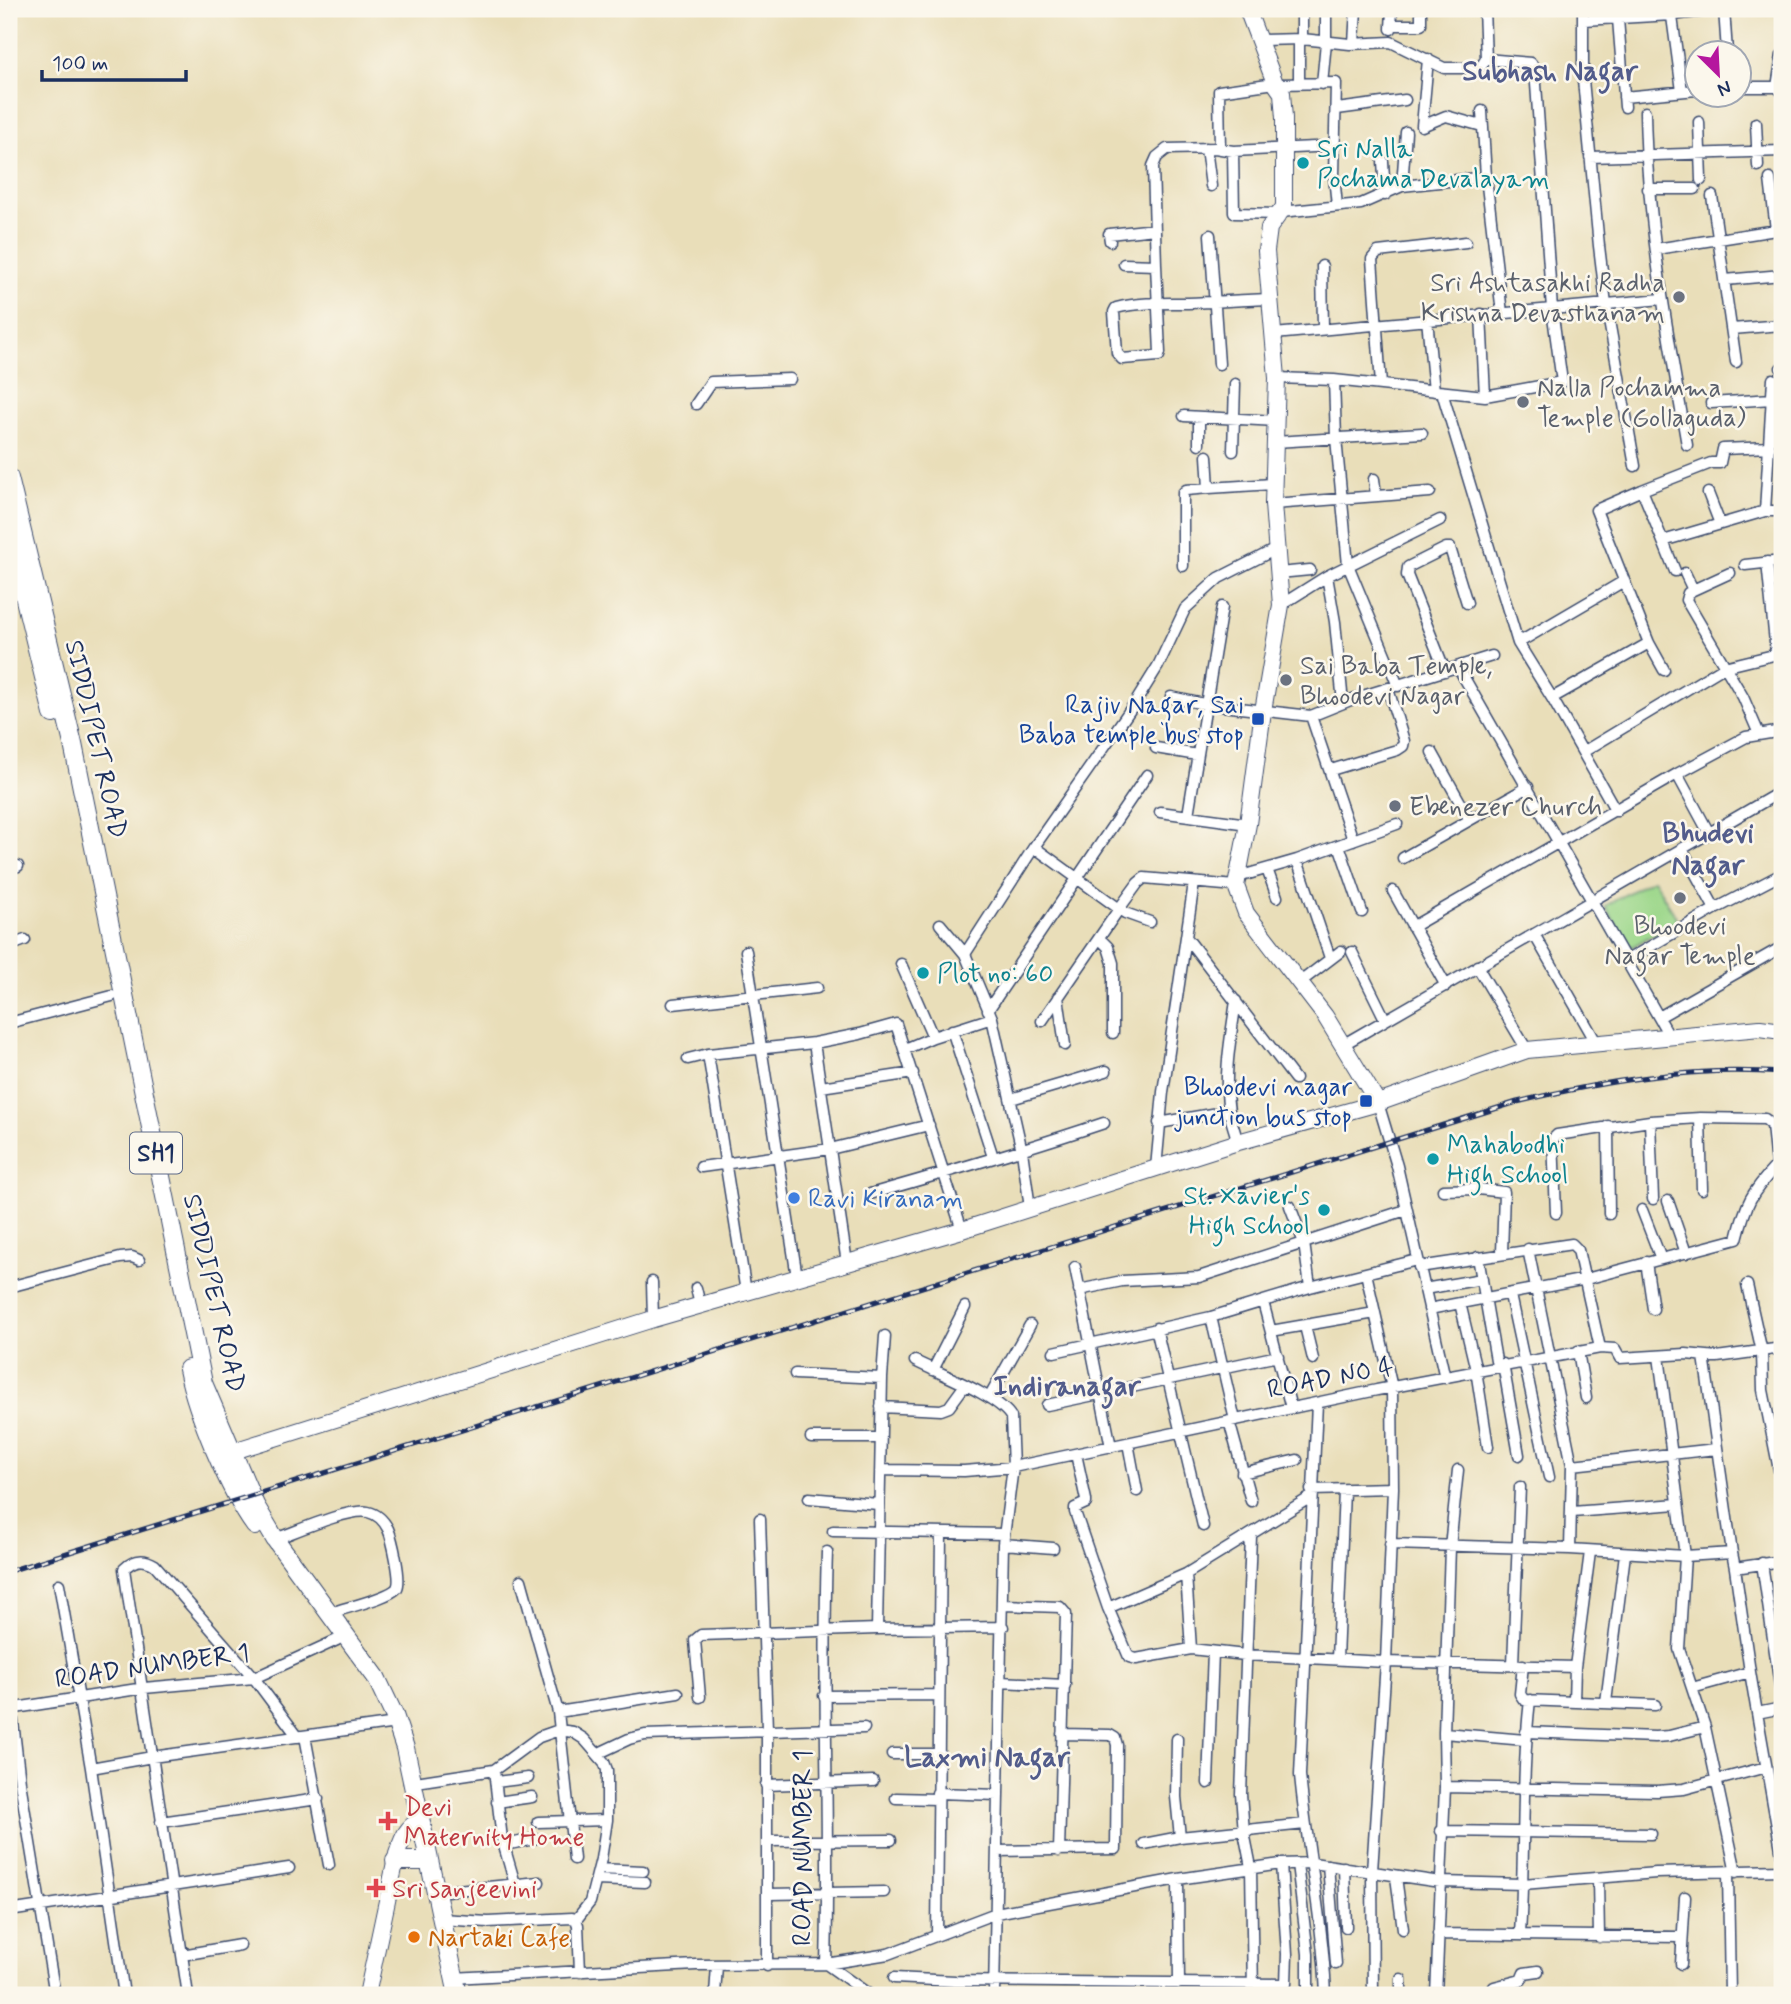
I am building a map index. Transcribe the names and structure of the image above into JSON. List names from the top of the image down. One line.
{"streets":{"main road":["SIDDIPET ROAD","SH1"],"street":["ROAD NO 4","ROAD NUMBER 1"]},"crossings":[["SIDDIPET ROAD","ROAD NUMBER 1"]],"districts":["Subhash Nagar","Bhudevi Nagar","Indiranagar","Laxmi Nagar"],"places":{"other":["Sri Nalla Pochama Devalayam","Sri Ashtasakhi Radha Krishna Devasthanam","Nalla Pochamma Temple (Gollaguda)","Sai Baba Temple, Bhoodevi Nagar","Ebenezer Church","Bhoodevi Nagar Temple","Plot no: 60","Mahabodhi High School","Ravi Kiranam","St. Xavier's High School","Nartaki Cafe"],"transit":["Rajiv Nagar, Sai Baba temple bus stop","Bhoodevi nagar junction bus stop"],"health":["Devi Maternity Home","Sri sanjeevini"]},"scale_bar":"100 m","north":"bottom right"}
